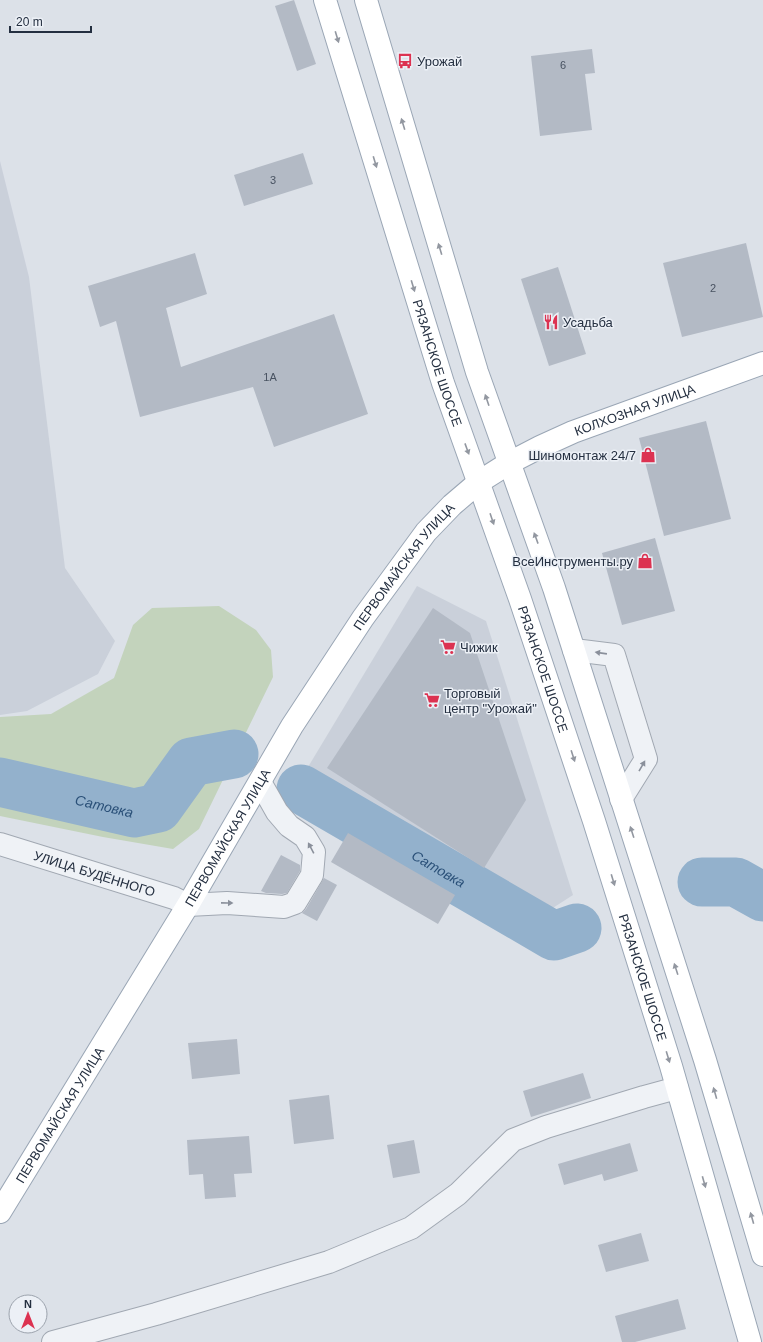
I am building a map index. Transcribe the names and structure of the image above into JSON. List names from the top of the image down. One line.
{"streets":{"main road":["РЯЗАНСКОЕ ШОССЕ","КОЛХОЗНАЯ УЛИЦА","ПЕРВОМАЙСКАЯ УЛИЦА"],"lane":["УЛИЦА БУДЁННОГО"]},"crossings":[["РЯЗАНСКОЕ ШОССЕ","КОЛХОЗНАЯ УЛИЦА"],["РЯЗАНСКОЕ ШОССЕ","ПЕРВОМАЙСКАЯ УЛИЦА"],["КОЛХОЗНАЯ УЛИЦА","ПЕРВОМАЙСКАЯ УЛИЦА"],["ПЕРВОМАЙСКАЯ УЛИЦА","УЛИЦА БУДЁННОГО"]],"water":["Сатовка"],"places":{"bus stop":["Урожай"],"restaurant":["Усадьба"],"shop":["Шиномонтаж 24/7","ВсеИнструменты.ру"],"supermarket":["Чижик","Торговый центр \"Урожай\""]},"house_numbers":["6","3","2","1А"],"scale_bar":"20 m","north":"top"}
